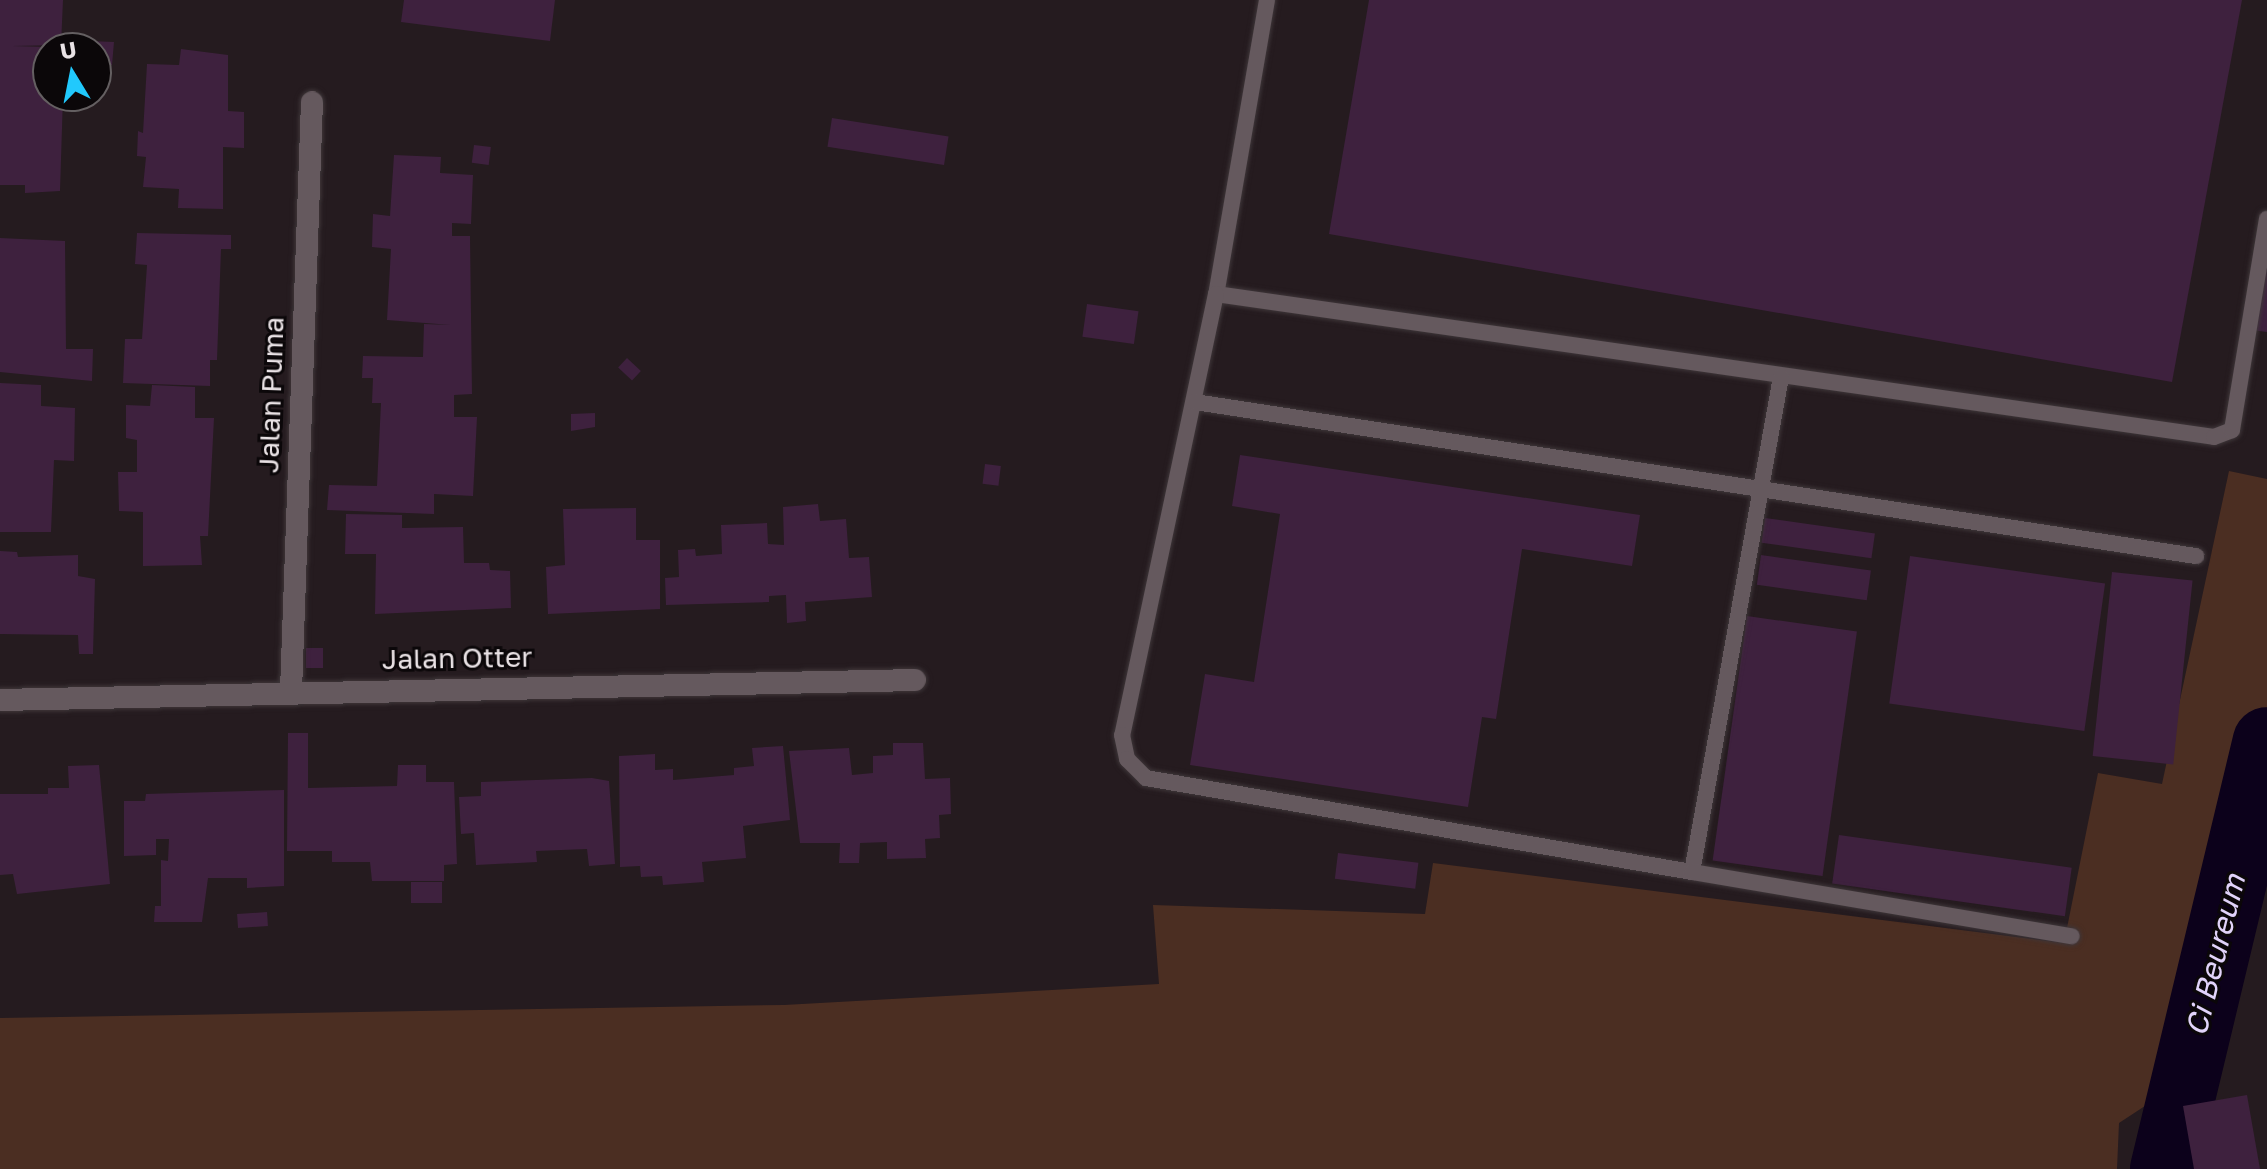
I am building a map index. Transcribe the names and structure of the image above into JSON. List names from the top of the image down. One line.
{"streets":{"street":["Jalan Puma","Jalan Otter"]},"crossings":[["Jalan Puma","Jalan Otter"]],"water":["Ci Beureum"],"north":"top"}
